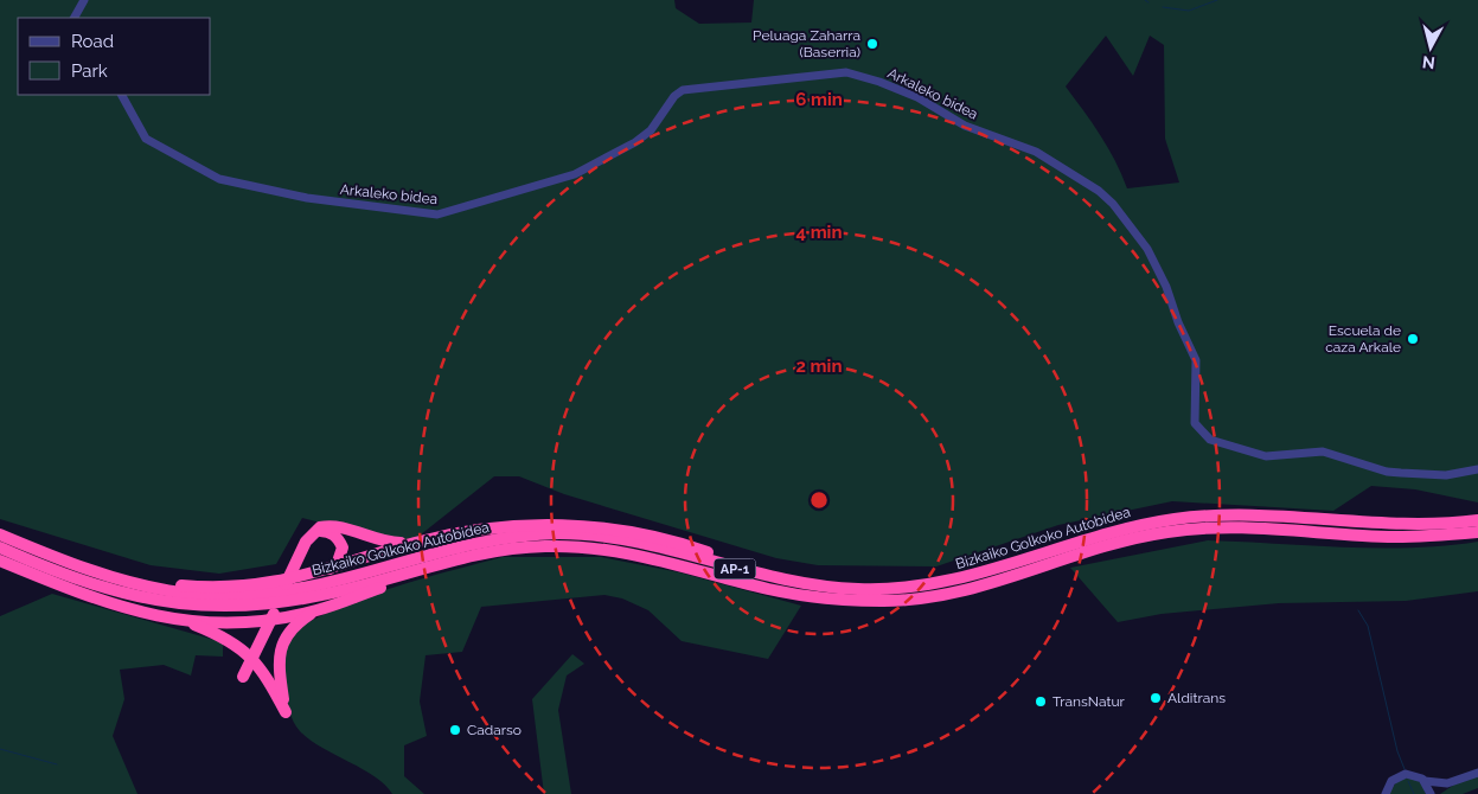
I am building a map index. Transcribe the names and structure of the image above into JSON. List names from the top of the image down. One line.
{"streets":{"highway":["Bizkaiko Golkoko Autobidea","AP-1"],"street":["Arkaleko bidea"]},"places":["Peluaga Zaharra (Baserria)","Escuela de caza Arkale","Alditrans","TransNatur","Cadarso"],"legend":["Road","Park"],"north":"bottom","rings":["6 min","4 min","2 min"]}
